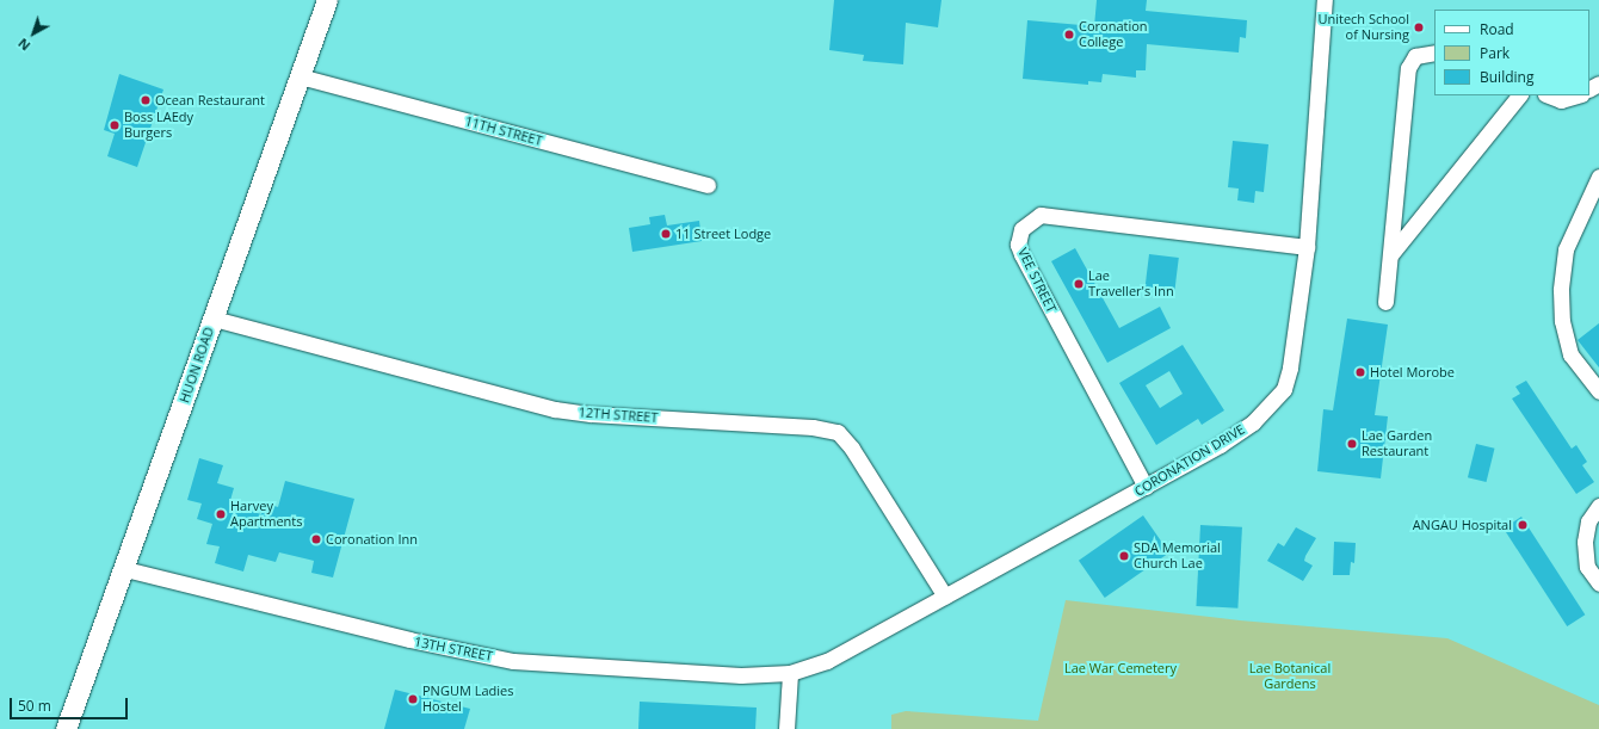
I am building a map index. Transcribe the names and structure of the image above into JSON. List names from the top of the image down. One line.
{"streets":{"main road":["HUON ROAD"],"street":["11TH STREET","VEE STREET","12TH STREET","CORONATION DRIVE","13TH STREET"]},"crossings":[["11TH STREET","HUON ROAD"],["VEE STREET","CORONATION DRIVE"],["HUON ROAD","12TH STREET"],["HUON ROAD","13TH STREET"],["12TH STREET","CORONATION DRIVE"],["CORONATION DRIVE","13TH STREET"]],"parks":["Lae War Cemetery","Lae Botanical Gardens"],"places":["Unitech School of Nursing","Coronation College","Ocean Restaurant","Boss LAEdy Burgers","11 Street Lodge","Lae Traveller's Inn","Hotel Morobe","Lae Garden Restaurant","Harvey Apartments","ANGAU Hospital","Coronation Inn","SDA Memorial Church Lae","PNGUM Ladies Hostel"],"legend":["Road","Park","Building"],"scale_bar":"50 m","north":"bottom left"}
